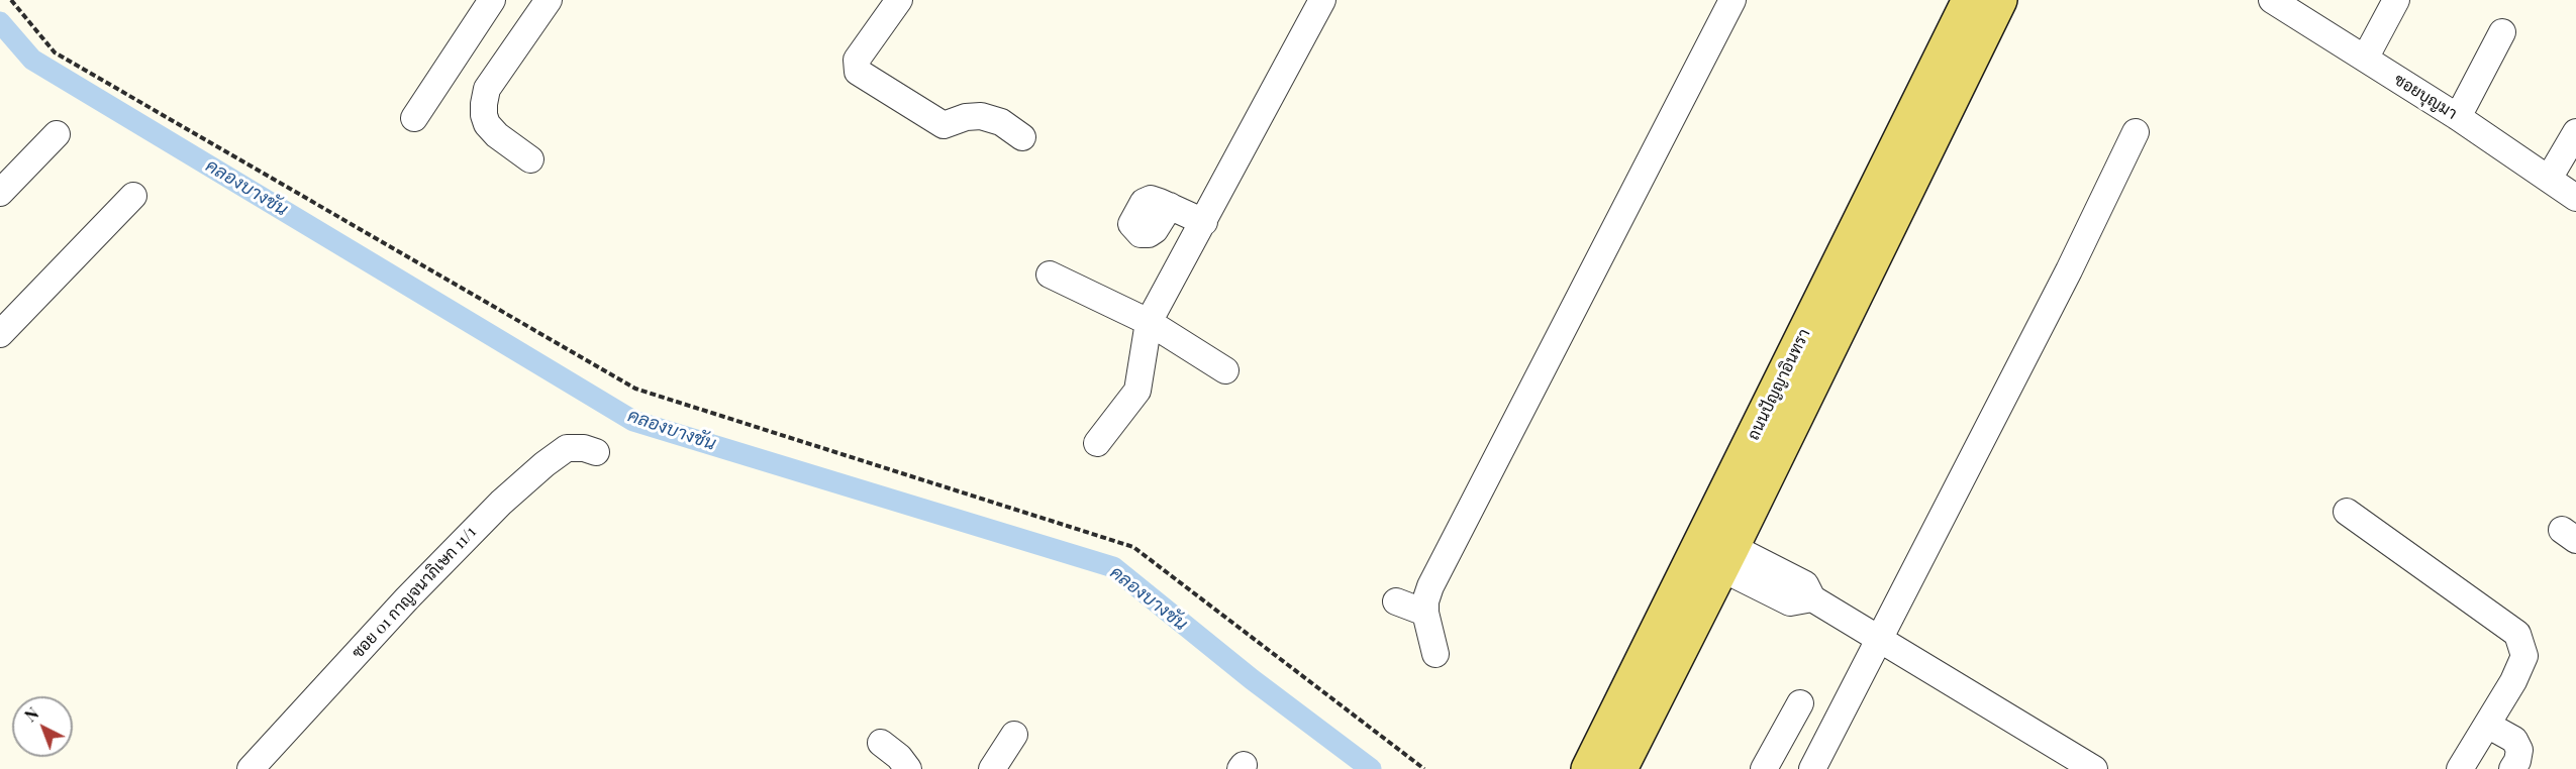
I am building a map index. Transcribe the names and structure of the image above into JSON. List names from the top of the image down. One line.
{"streets":{"main road":["ถนนปัญญาอินทรา"],"street":["ซอยบุญมา","ซอย 01 กาญจนาภิเษก 11/1"]},"water":["คลองบางชัน"],"north":"top left"}
